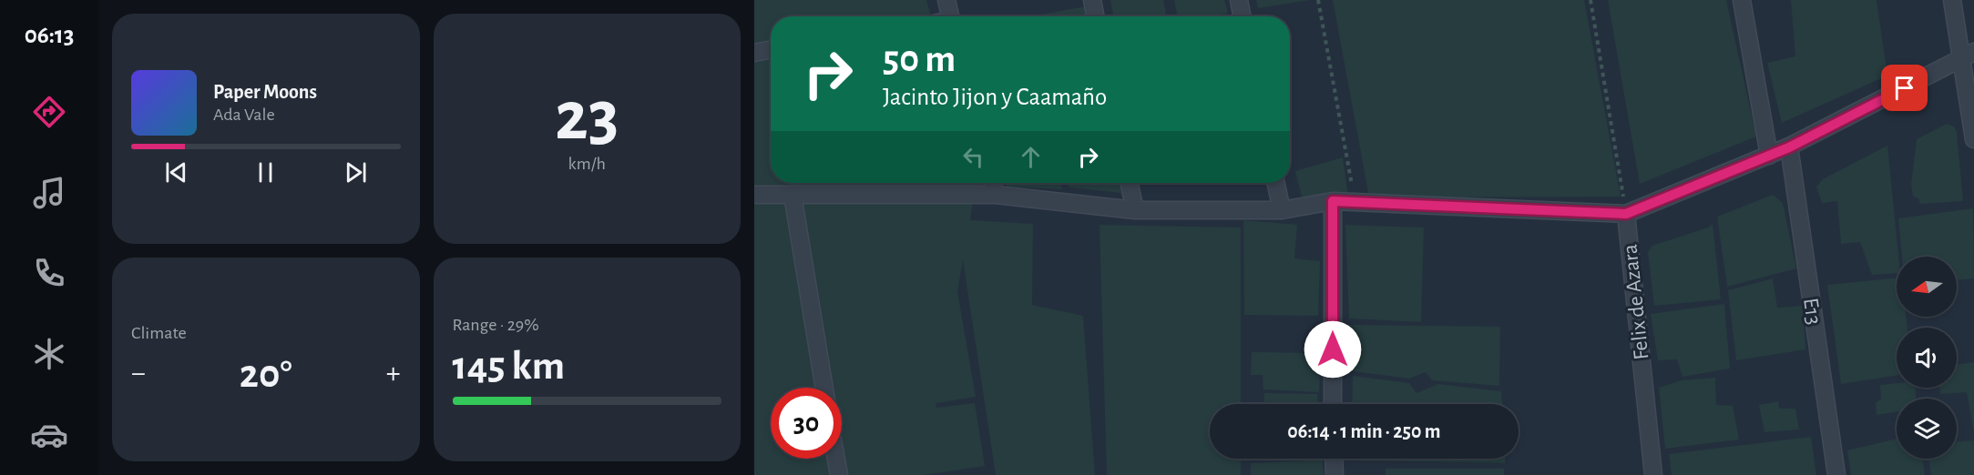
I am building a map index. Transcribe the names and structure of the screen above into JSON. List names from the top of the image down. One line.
{"streets":{"street":["Felix de Azara","E13"]},"north":"left","page":{"tabs":"06:13","tile":[["23","km/h"],"Climate",["Range · 29%","145 km"]],"turn":["50 m","Jacinto Jijon y Caamaño"],"song":["Paper Moons","Ada Vale"],"heat":["−","20°","+"],"limit":"30","trip":"06:14 · 1 min · 250 m"}}
